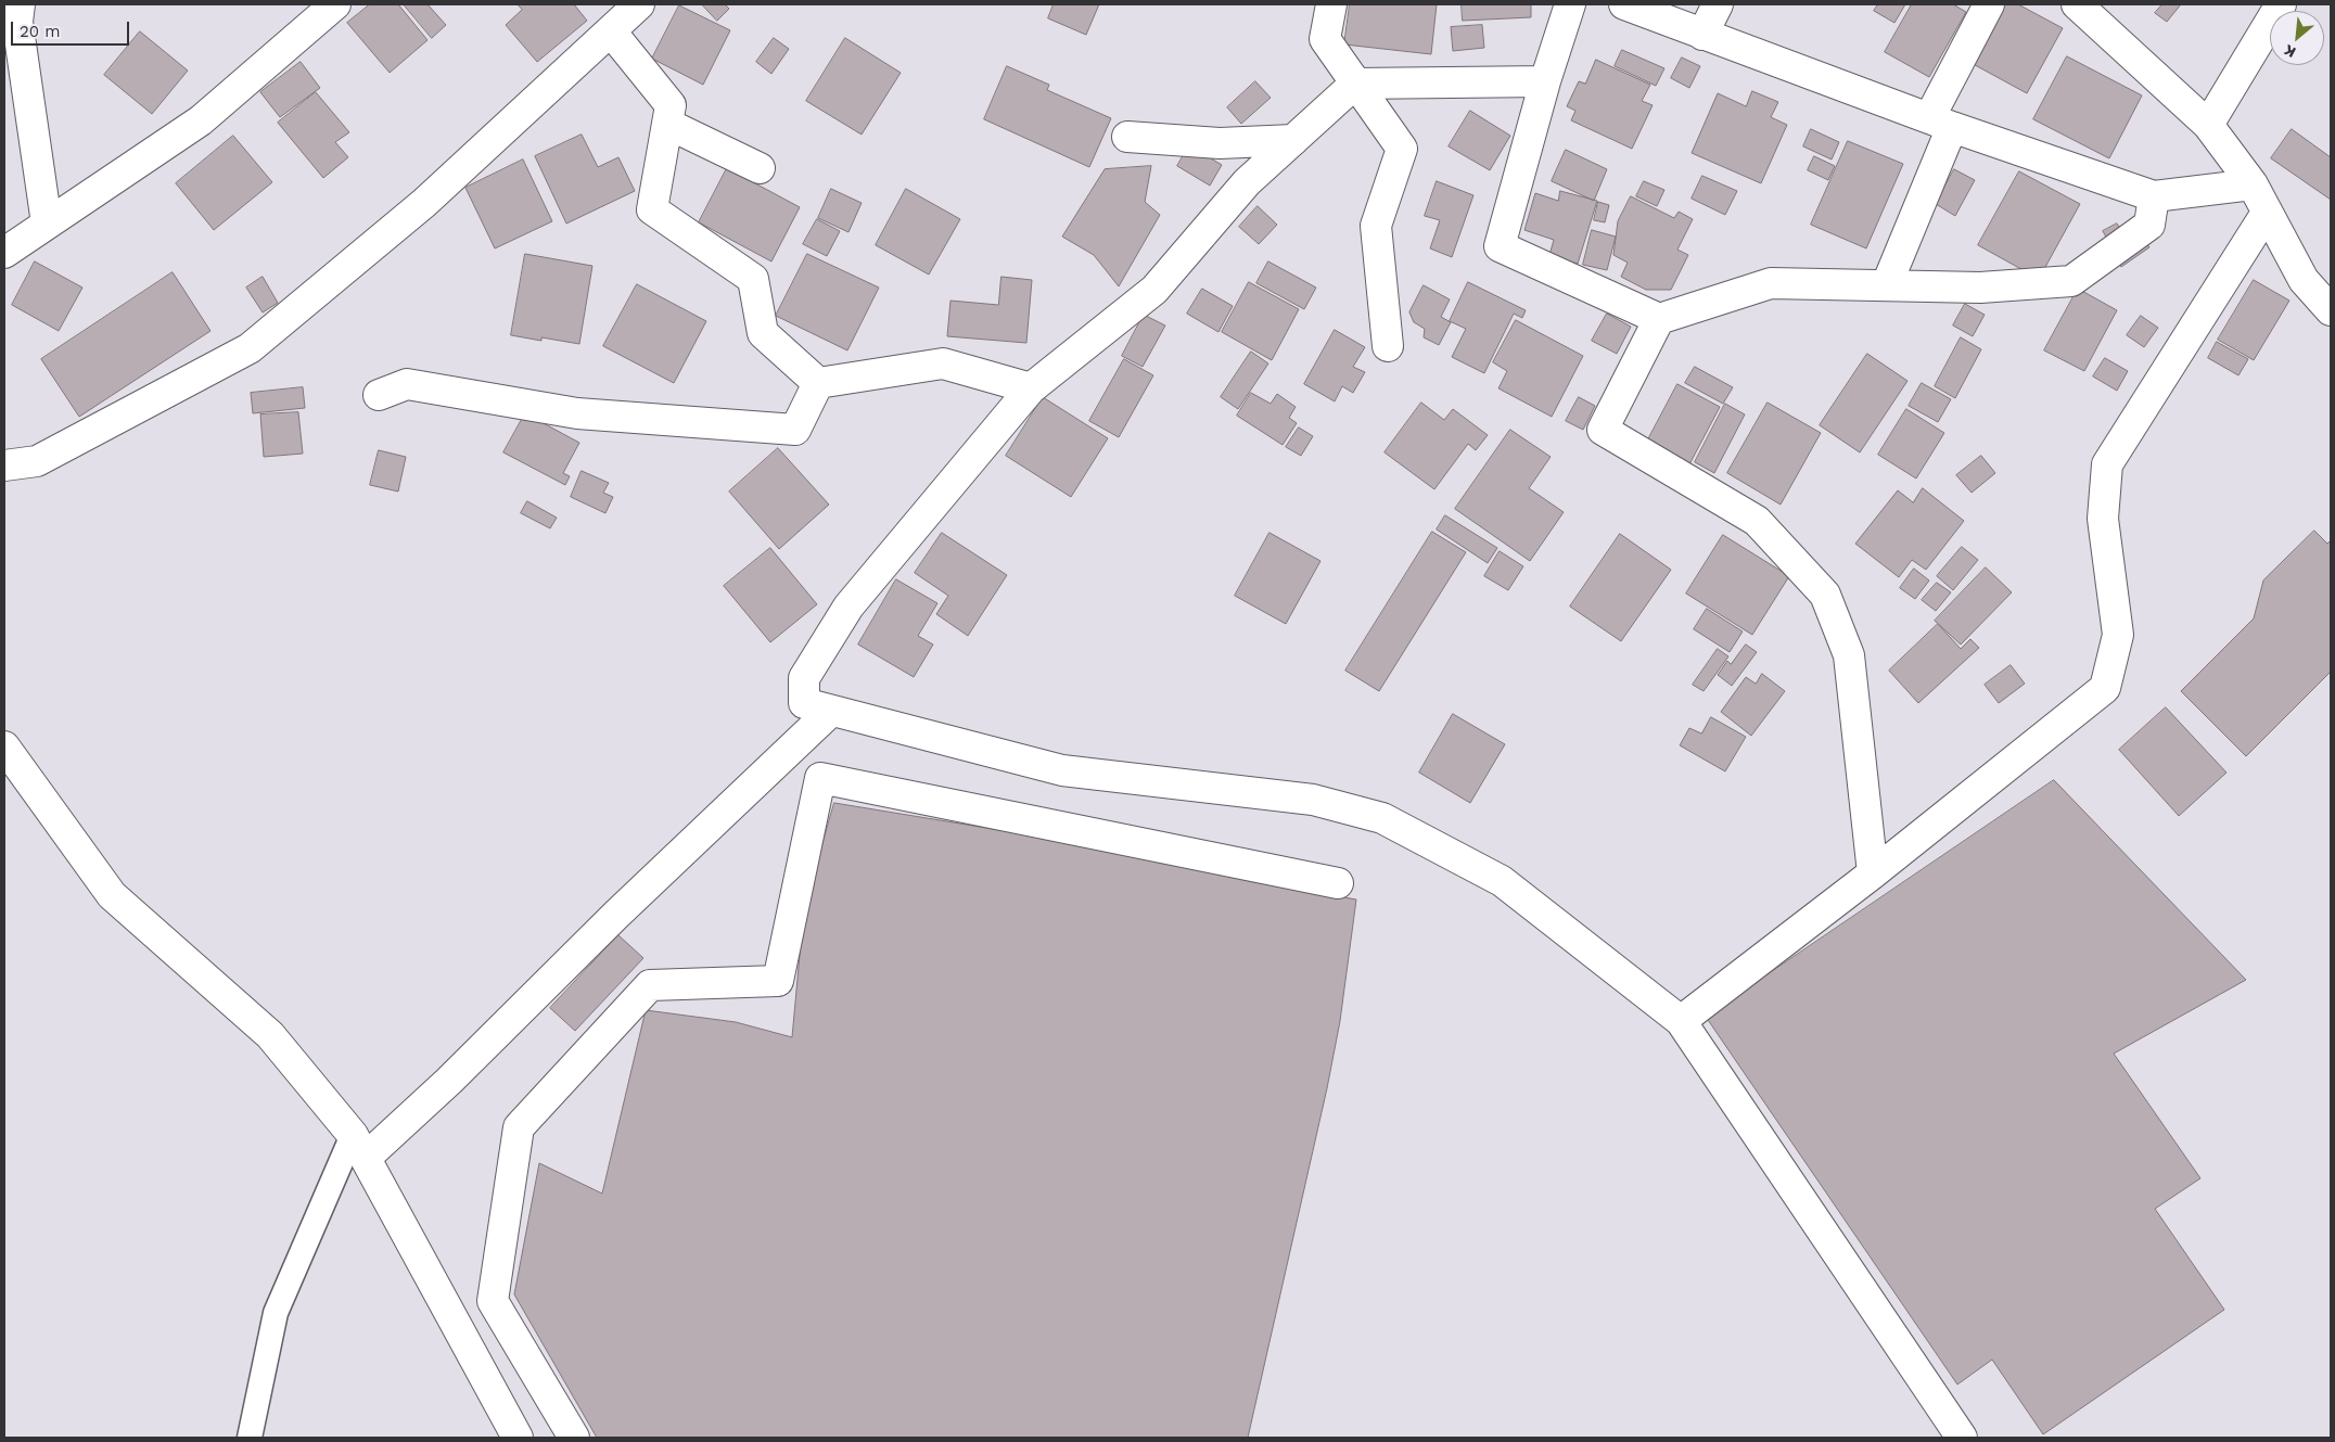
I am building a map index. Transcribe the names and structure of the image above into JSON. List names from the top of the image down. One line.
{"scale_bar":"20 m","north":"bottom left"}
